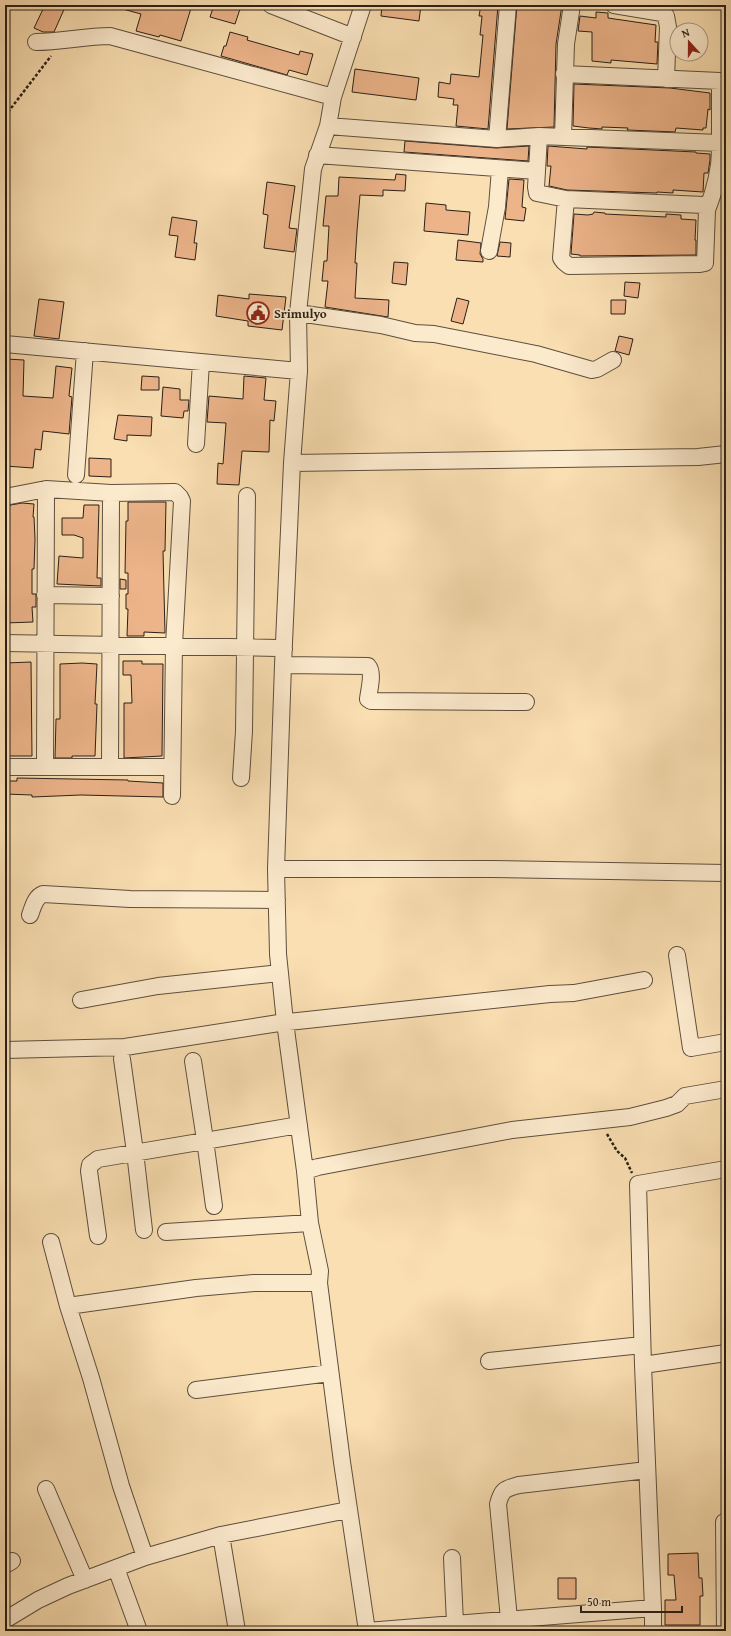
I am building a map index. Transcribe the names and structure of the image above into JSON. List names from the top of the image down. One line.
{"places":{"public building":["Srimulyo"]},"scale_bar":"50 m","north":"top"}
